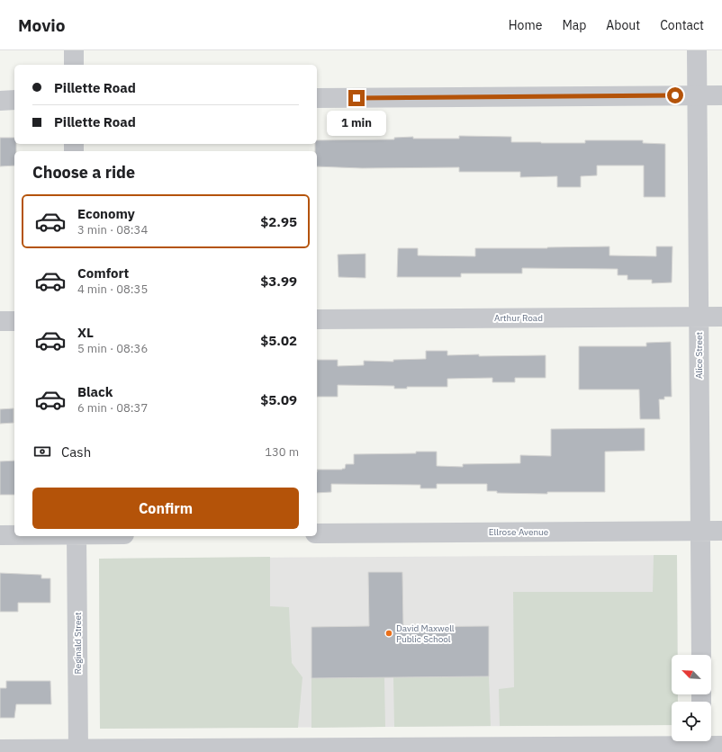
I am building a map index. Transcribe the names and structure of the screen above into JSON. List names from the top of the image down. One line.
{"streets":{"street":["Arthur Road","Alice Street","Ellrose Avenue","Reginald Street"]},"crossings":[["Arthur Road","Alice Street"],["Alice Street","Ellrose Avenue"]],"places":["David Maxwell Public School"],"north":"top left","page":{"header":"Movio","nav":["Home","Map","About","Contact"],"banner":["Pillette Road","Pillette Road"],"bubble":"1 min","heading":"Choose a ride","list":[{"name":"Economy","note":"3 min · 08:34","value":"$2.95"},{"name":"Comfort","note":"4 min · 08:35","value":"$3.99"},{"name":"XL","note":"5 min · 08:36","value":"$5.02"},{"name":"Black","note":"6 min · 08:37","value":"$5.09"}],"pay":["Cash","130 m"],"buttons":"Confirm"}}
